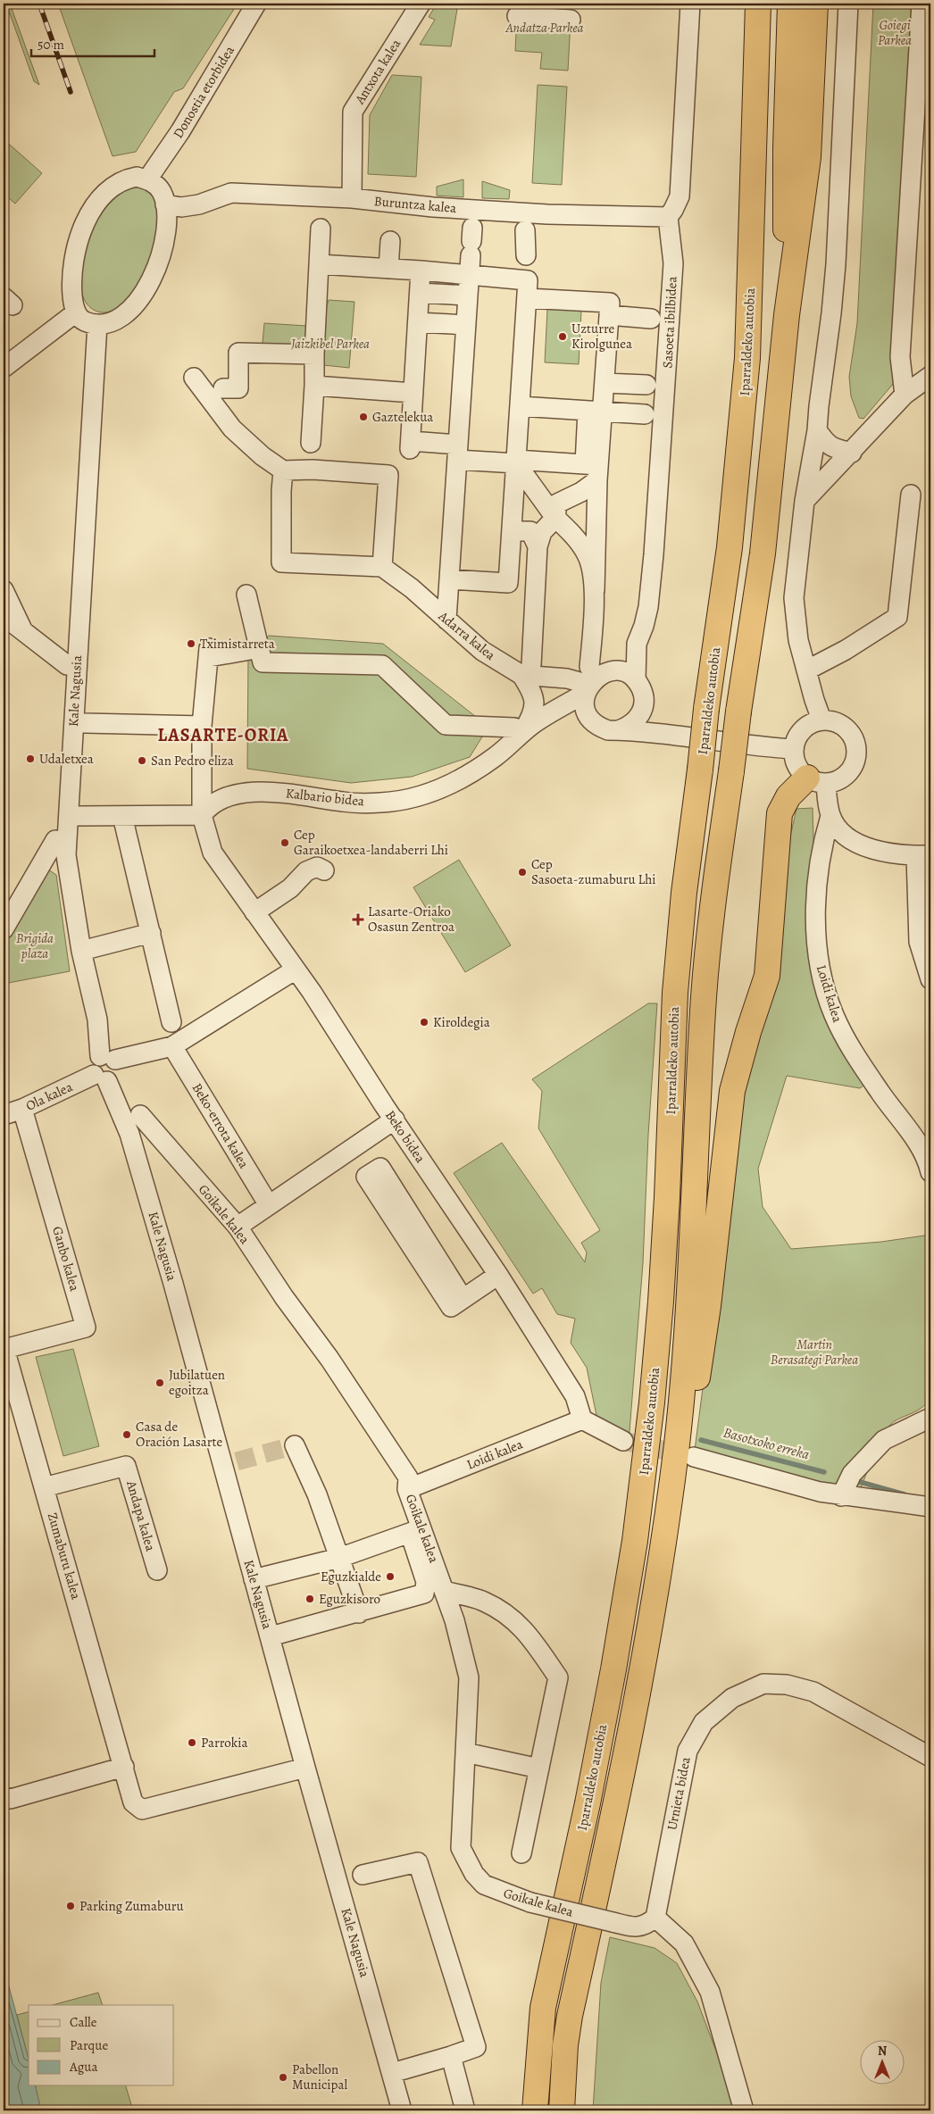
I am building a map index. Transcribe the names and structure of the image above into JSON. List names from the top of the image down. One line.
{"streets":{"highway":["Iparraldeko autobia"],"street":["Antxota kalea","Donostia etorbidea","Buruntza kalea","Sasoeta ibilbidea","Adarra kalea","Kale Nagusia","Kalbario bidea","Loidi kalea","Ola kalea","Beko-errota kalea","Beko bidea","Goikale kalea","Ganbo kalea","Andapa kalea","Zumaburu kalea","Urnieta bidea"]},"crossings":[["Antxota kalea","Buruntza kalea"],["Buruntza kalea","Sasoeta ibilbidea"],["Sasoeta ibilbidea","Adarra kalea"],["Sasoeta ibilbidea","Kalbario bidea"],["Adarra kalea","Kalbario bidea"],["Kale Nagusia","Ola kalea"],["Kale Nagusia","Zumaburu kalea"],["Kalbario bidea","Beko bidea"],["Loidi kalea","Beko bidea"],["Loidi kalea","Goikale kalea"],["Ola kalea","Ganbo kalea"],["Goikale kalea","Urnieta bidea"],["Ganbo kalea","Zumaburu kalea"],["Andapa kalea","Zumaburu kalea"]],"districts":["LASARTE-ORIA"],"water":["Basotxoko erreka"],"parks":["Goiegi Parkea","Andatza Parkea","Jaizkibel Parkea","Brigida plaza","Martin Berasategi Parkea"],"places":{"other":["Uzturre Kirolgunea","Gaztelekua","Tximistarreta","Udaletxea","San Pedro eliza","Cep Garaikoetxea-landaberri Lhi","Cep Sasoeta-zumaburu Lhi","Kiroldegia","Jubilatuen egoitza","Casa de Oración Lasarte","Eguzkialde","Eguzkisoro","Parrokia","Parking Zumaburu","Pabellon Municipal"],"health":["Lasarte-Oriako Osasun Zentroa"]},"legend":["Calle","Parque","Agua"],"scale_bar":"50 m","north":"top"}
